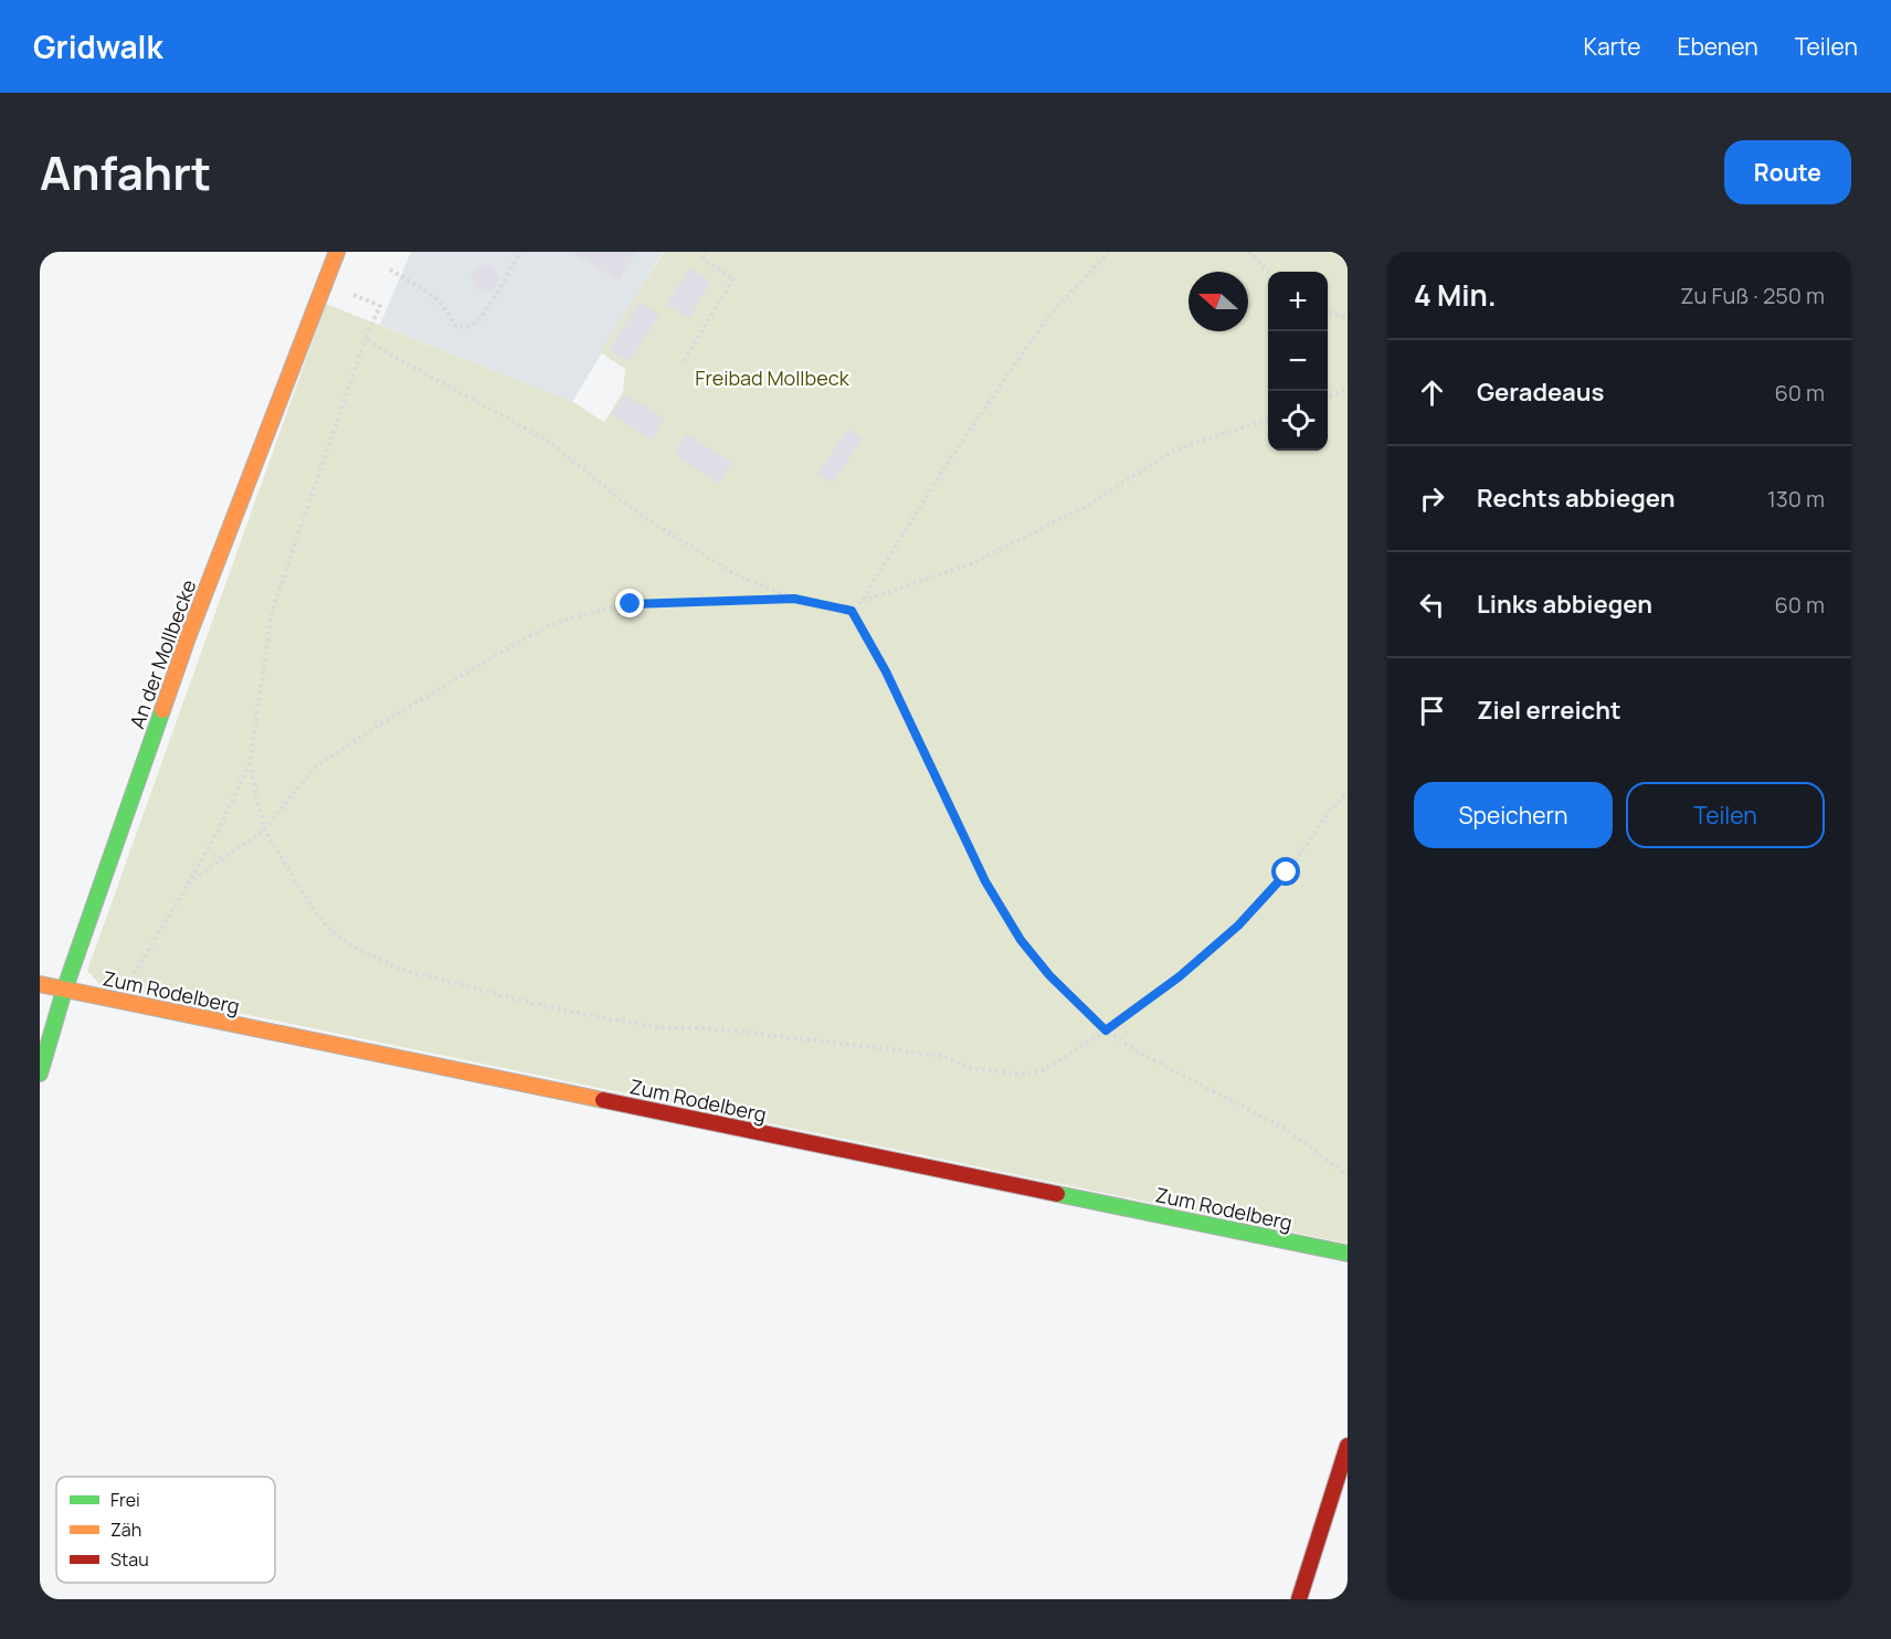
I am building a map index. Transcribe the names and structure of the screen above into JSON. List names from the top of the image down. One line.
{"streets":{"street":["An der Mollbecke","Zum Rodelberg"]},"crossings":[["An der Mollbecke","Zum Rodelberg"]],"parks":["Freibad Mollbeck"],"legend":["Frei","Zäh","Stau"],"north":"left","page":{"header":"Gridwalk","nav":["Karte","Ebenen","Teilen"],"title":"Anfahrt","buttons":["Route",["Speichern","Teilen"]],"heading":["4 Min.","Zu Fuß · 250 m"],"map_buttons":["+","−"],"list":[["Geradeaus","60 m"],["Rechts abbiegen","130 m"],["Links abbiegen","60 m"],"Ziel erreicht"]}}
